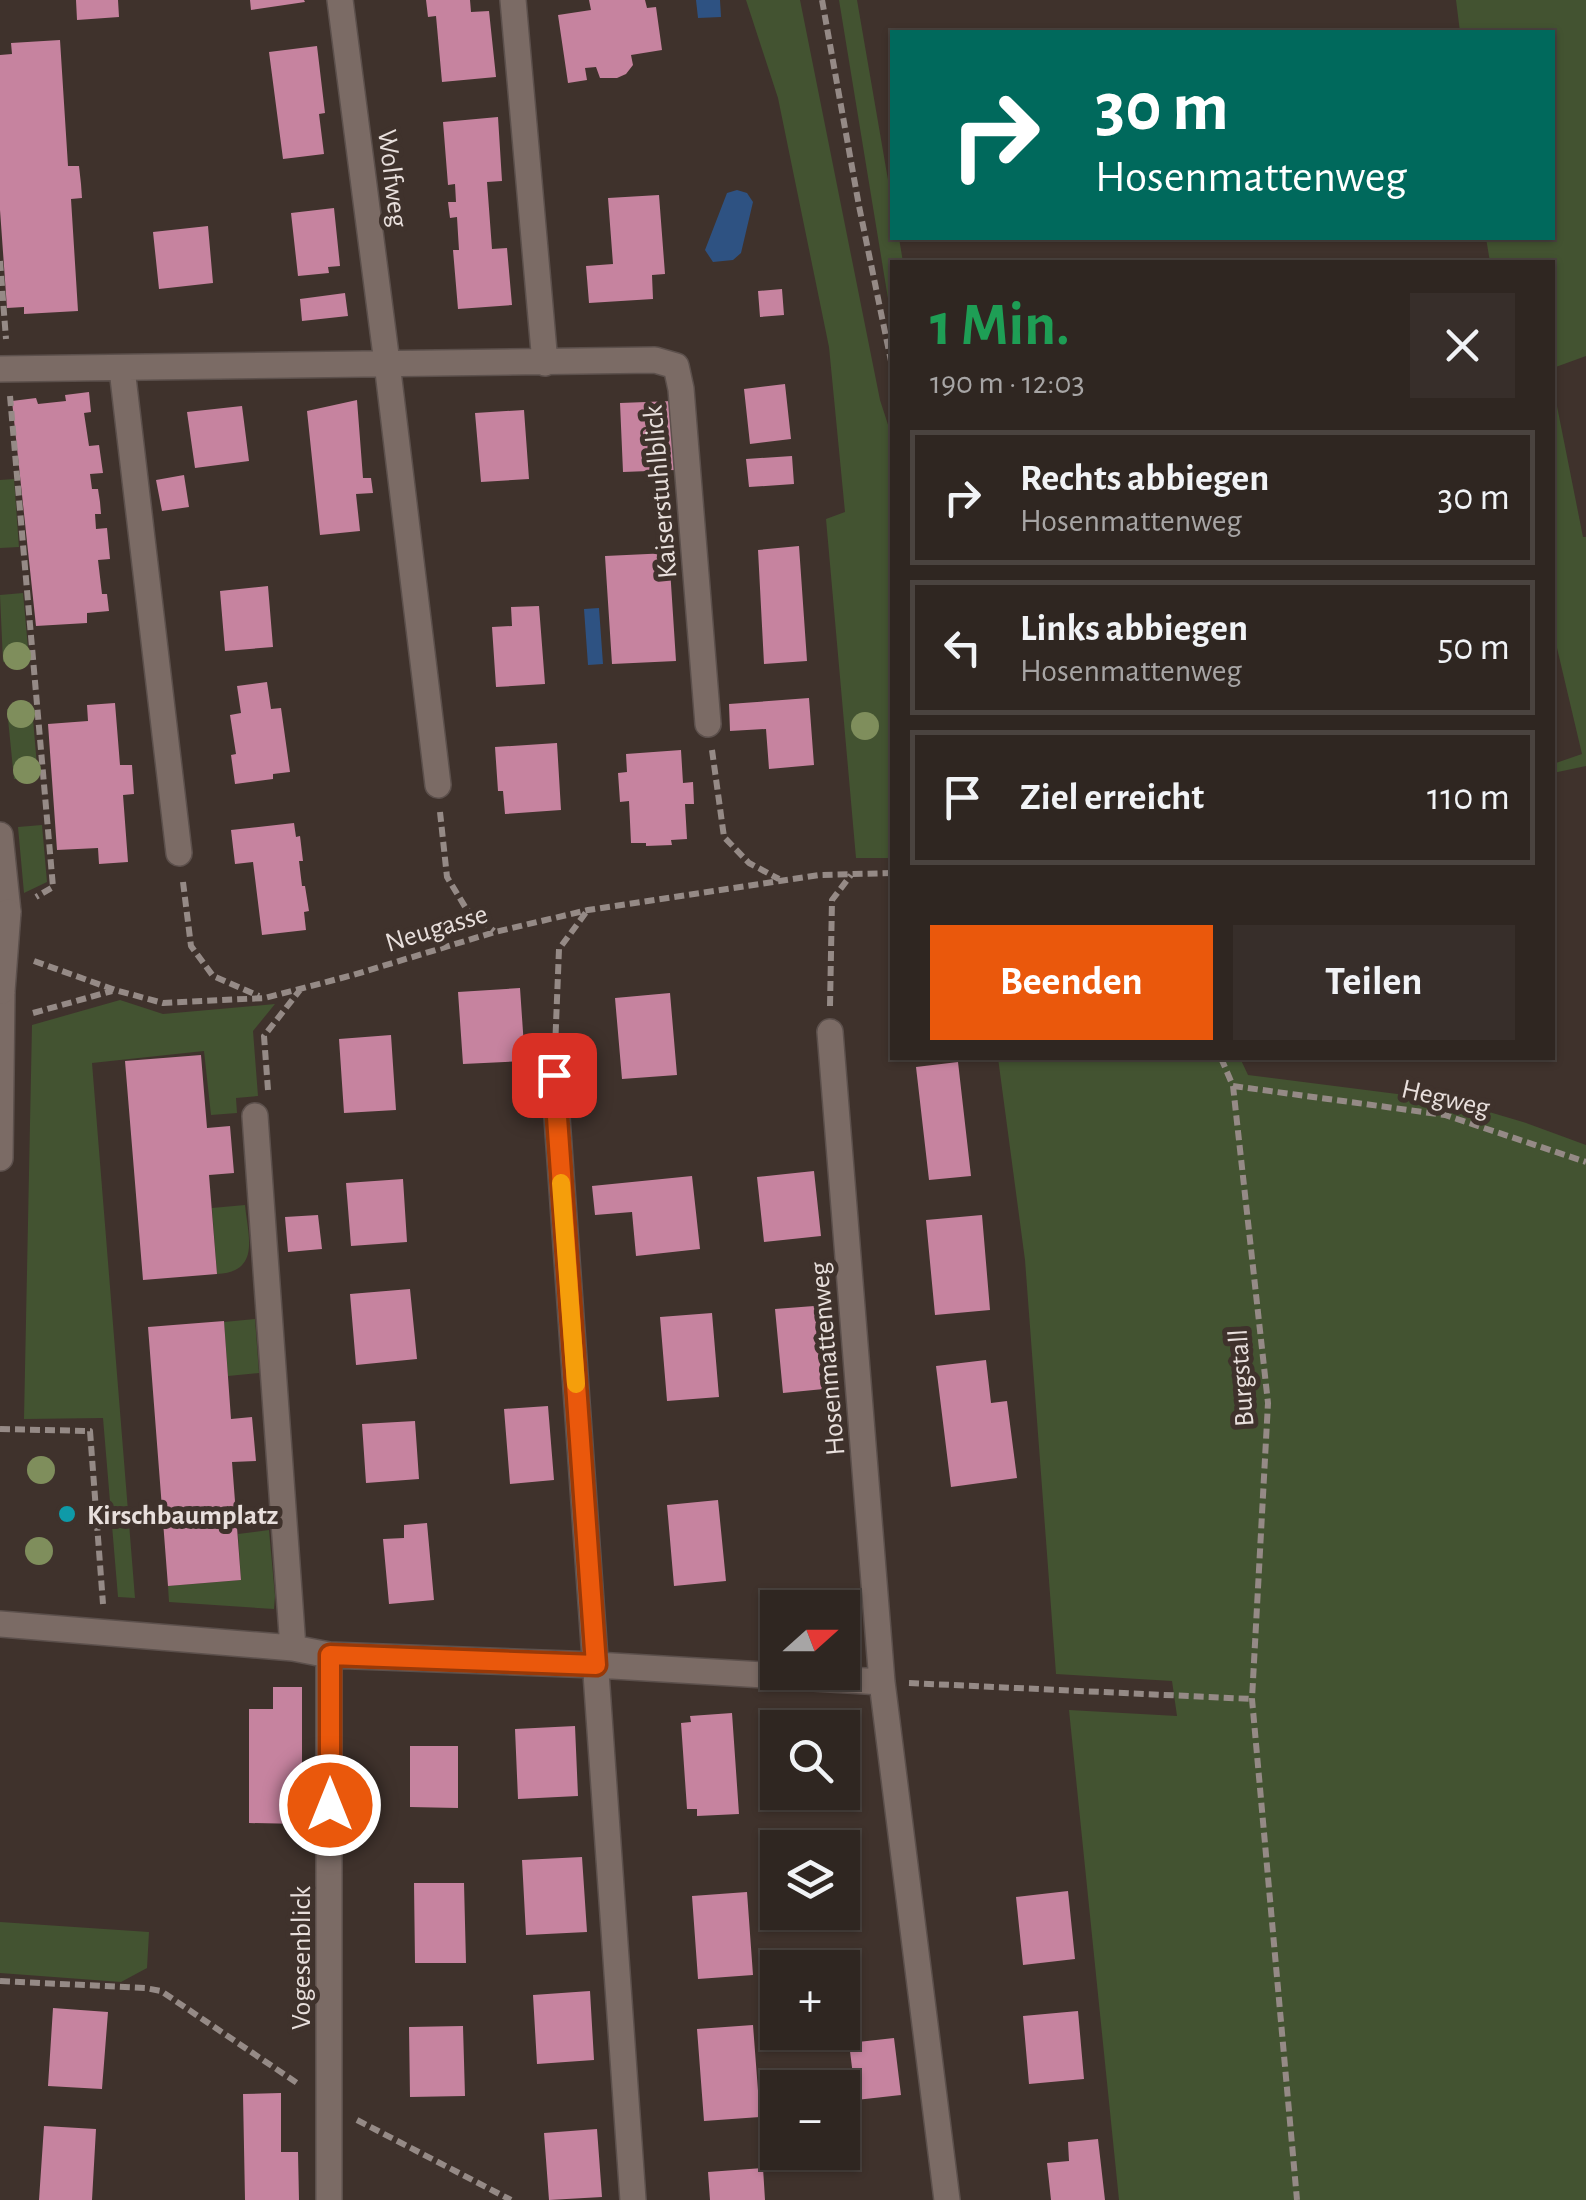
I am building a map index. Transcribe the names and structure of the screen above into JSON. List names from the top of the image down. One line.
{"streets":{"street":["Wolfweg","Kaiserstuhlblick","Hosenmattenweg","Vogesenblick"],"path":["Neugasse","Hegweg","Burgstall"]},"crossings":[["Wolfweg","Kaiserstuhlblick"],["Hegweg","Burgstall"]],"places":["Kirschbaumplatz"],"north":"right","page":{"turn":["30 m","Hosenmattenweg"],"heading":["1 Min.","190 m · 12:03"],"list":[{"name":"Rechts abbiegen","note":"Hosenmattenweg","value":"30 m"},{"name":"Links abbiegen","note":"Hosenmattenweg","value":"50 m"},{"name":"Ziel erreicht","value":"110 m"}],"buttons":["Beenden","Teilen"],"map_buttons":["+","−"]}}
